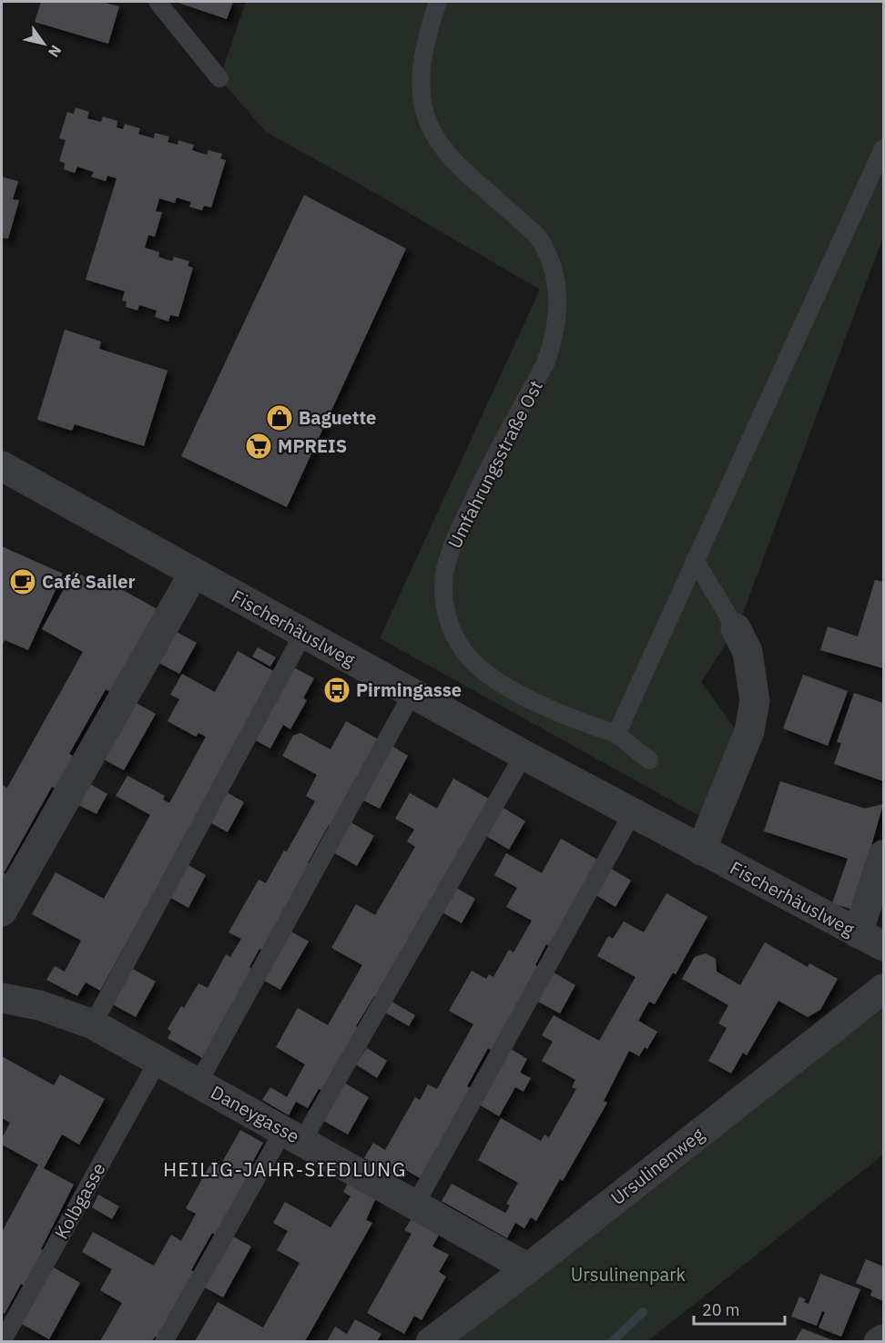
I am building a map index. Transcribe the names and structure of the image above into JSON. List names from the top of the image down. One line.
{"streets":{"street":["Fischerhäuslweg","Daneygasse","Ursulinenweg"],"lane":["Umfahrungsstraße Ost","Kolbgasse"]},"crossings":[["Daneygasse","Ursulinenweg"],["Daneygasse","Kolbgasse"]],"districts":["HEILIG-JAHR-SIEDLUNG"],"parks":["Ursulinenpark"],"places":{"shop":["Baguette"],"supermarket":["MPREIS"],"cafe":["Café Sailer"],"bus stop":["Pirmingasse"]},"scale_bar":"20 m","north":"bottom right"}
